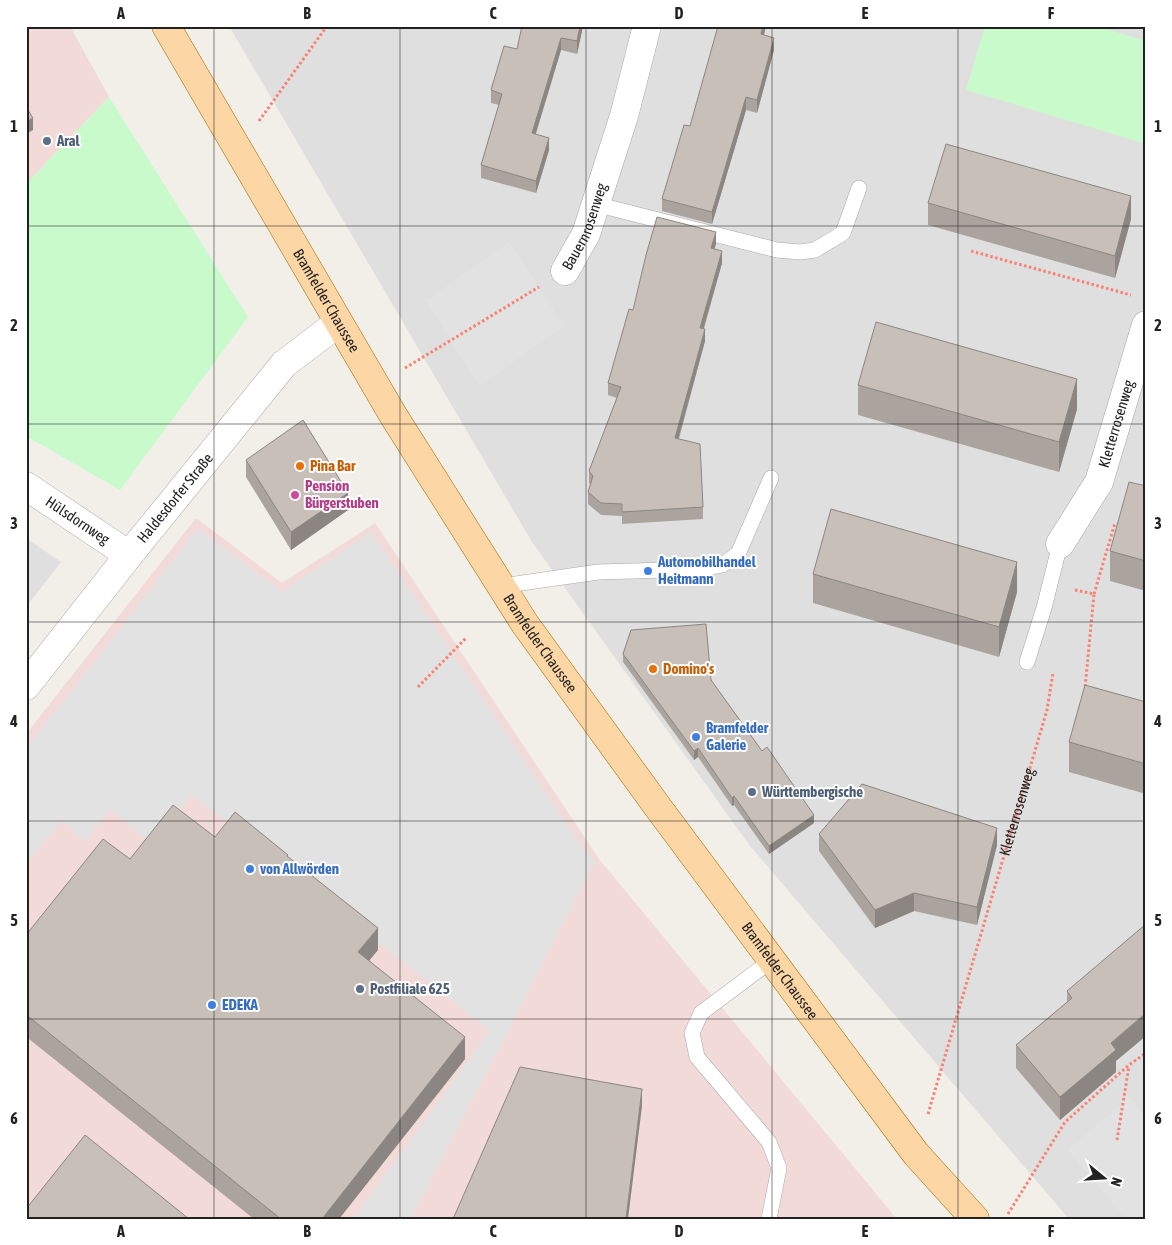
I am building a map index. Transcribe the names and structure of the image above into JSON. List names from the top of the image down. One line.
{"streets":{"main road":["Bramfelder Chaussee"],"street":["Bauernrosenweg","Kletterrosenweg","Haldesdorfer Straße","Hülsdornweg"]},"crossings":[["Bauernrosenweg","Bramfelder Chaussee"],["Bramfelder Chaussee","Kletterrosenweg"],["Bramfelder Chaussee","Haldesdorfer Straße"],["Haldesdorfer Straße","Hülsdornweg"]],"places":["Aral","Pina Bar","Pension Bürgerstuben","Automobilhandel Heitmann","Domino's","Bramfelder Galerie","Württembergische","von Allwörden","Postfiliale 625","EDEKA"],"north":"right","grid":{"columns":["A","B","C","D","E","F"],"rows":["1","2","3","4","5","6"]}}
